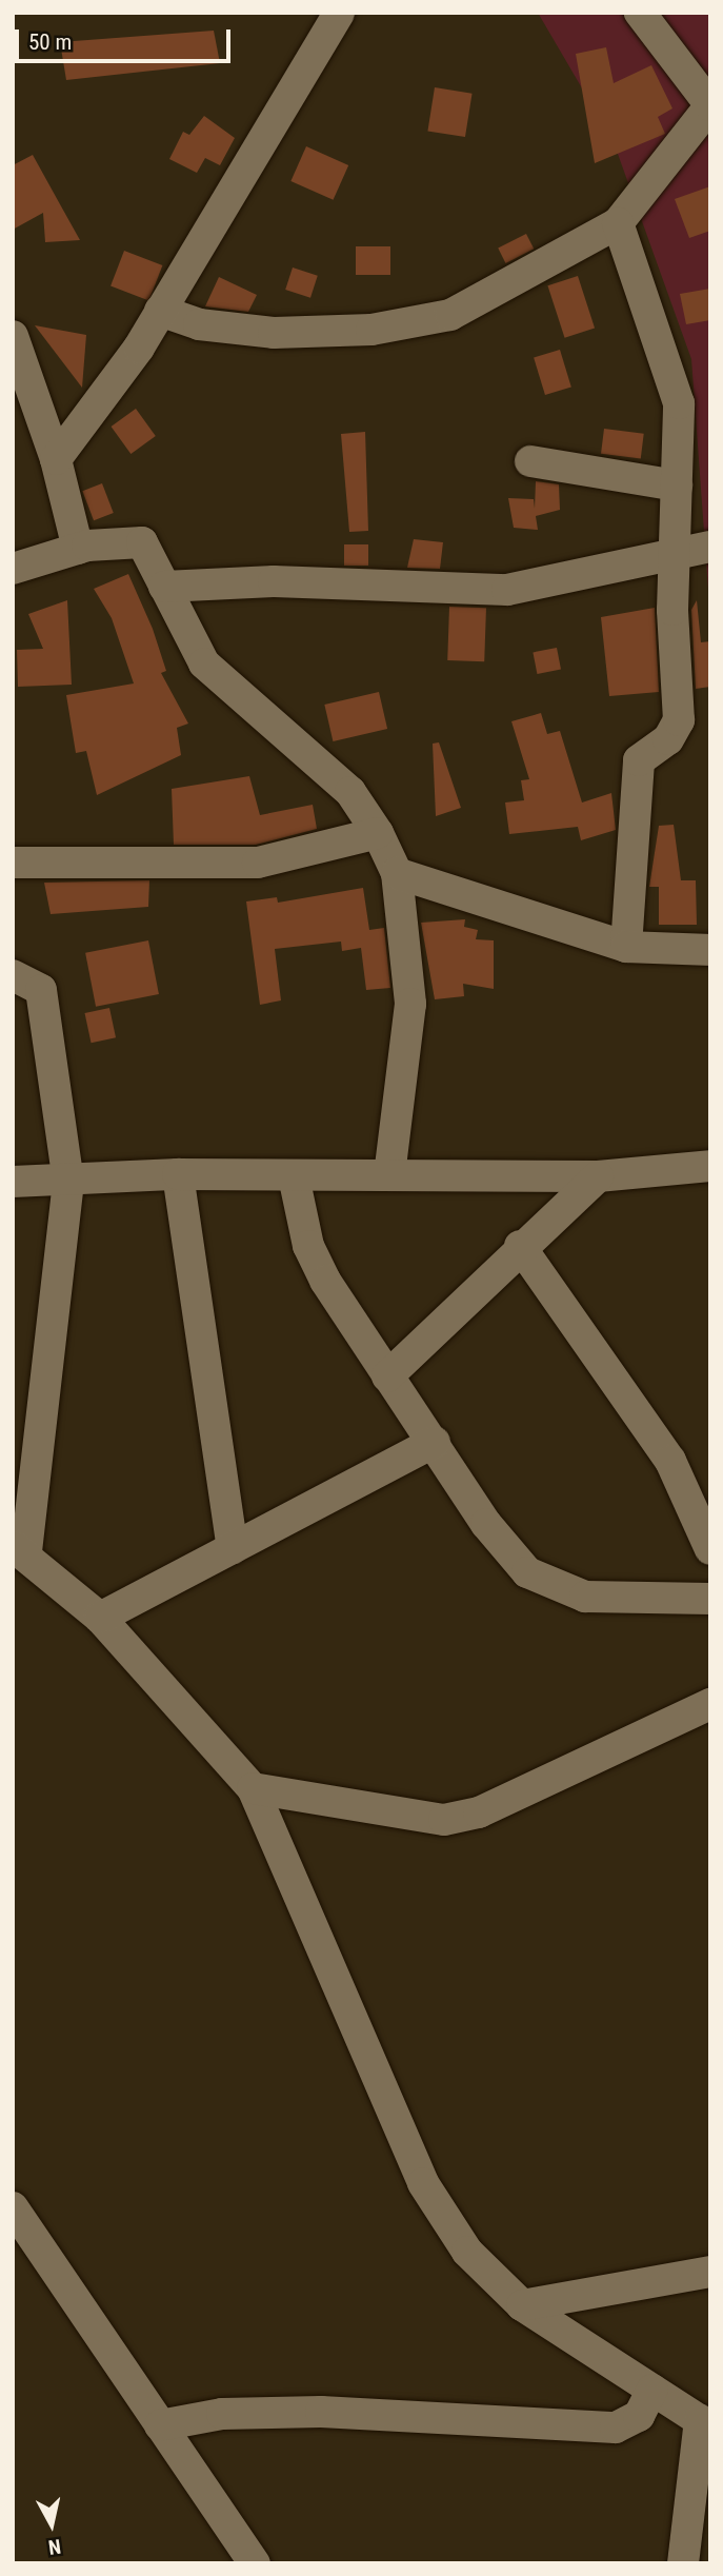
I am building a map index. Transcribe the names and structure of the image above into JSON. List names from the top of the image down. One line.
{"scale_bar":"50 m","north":"bottom"}
